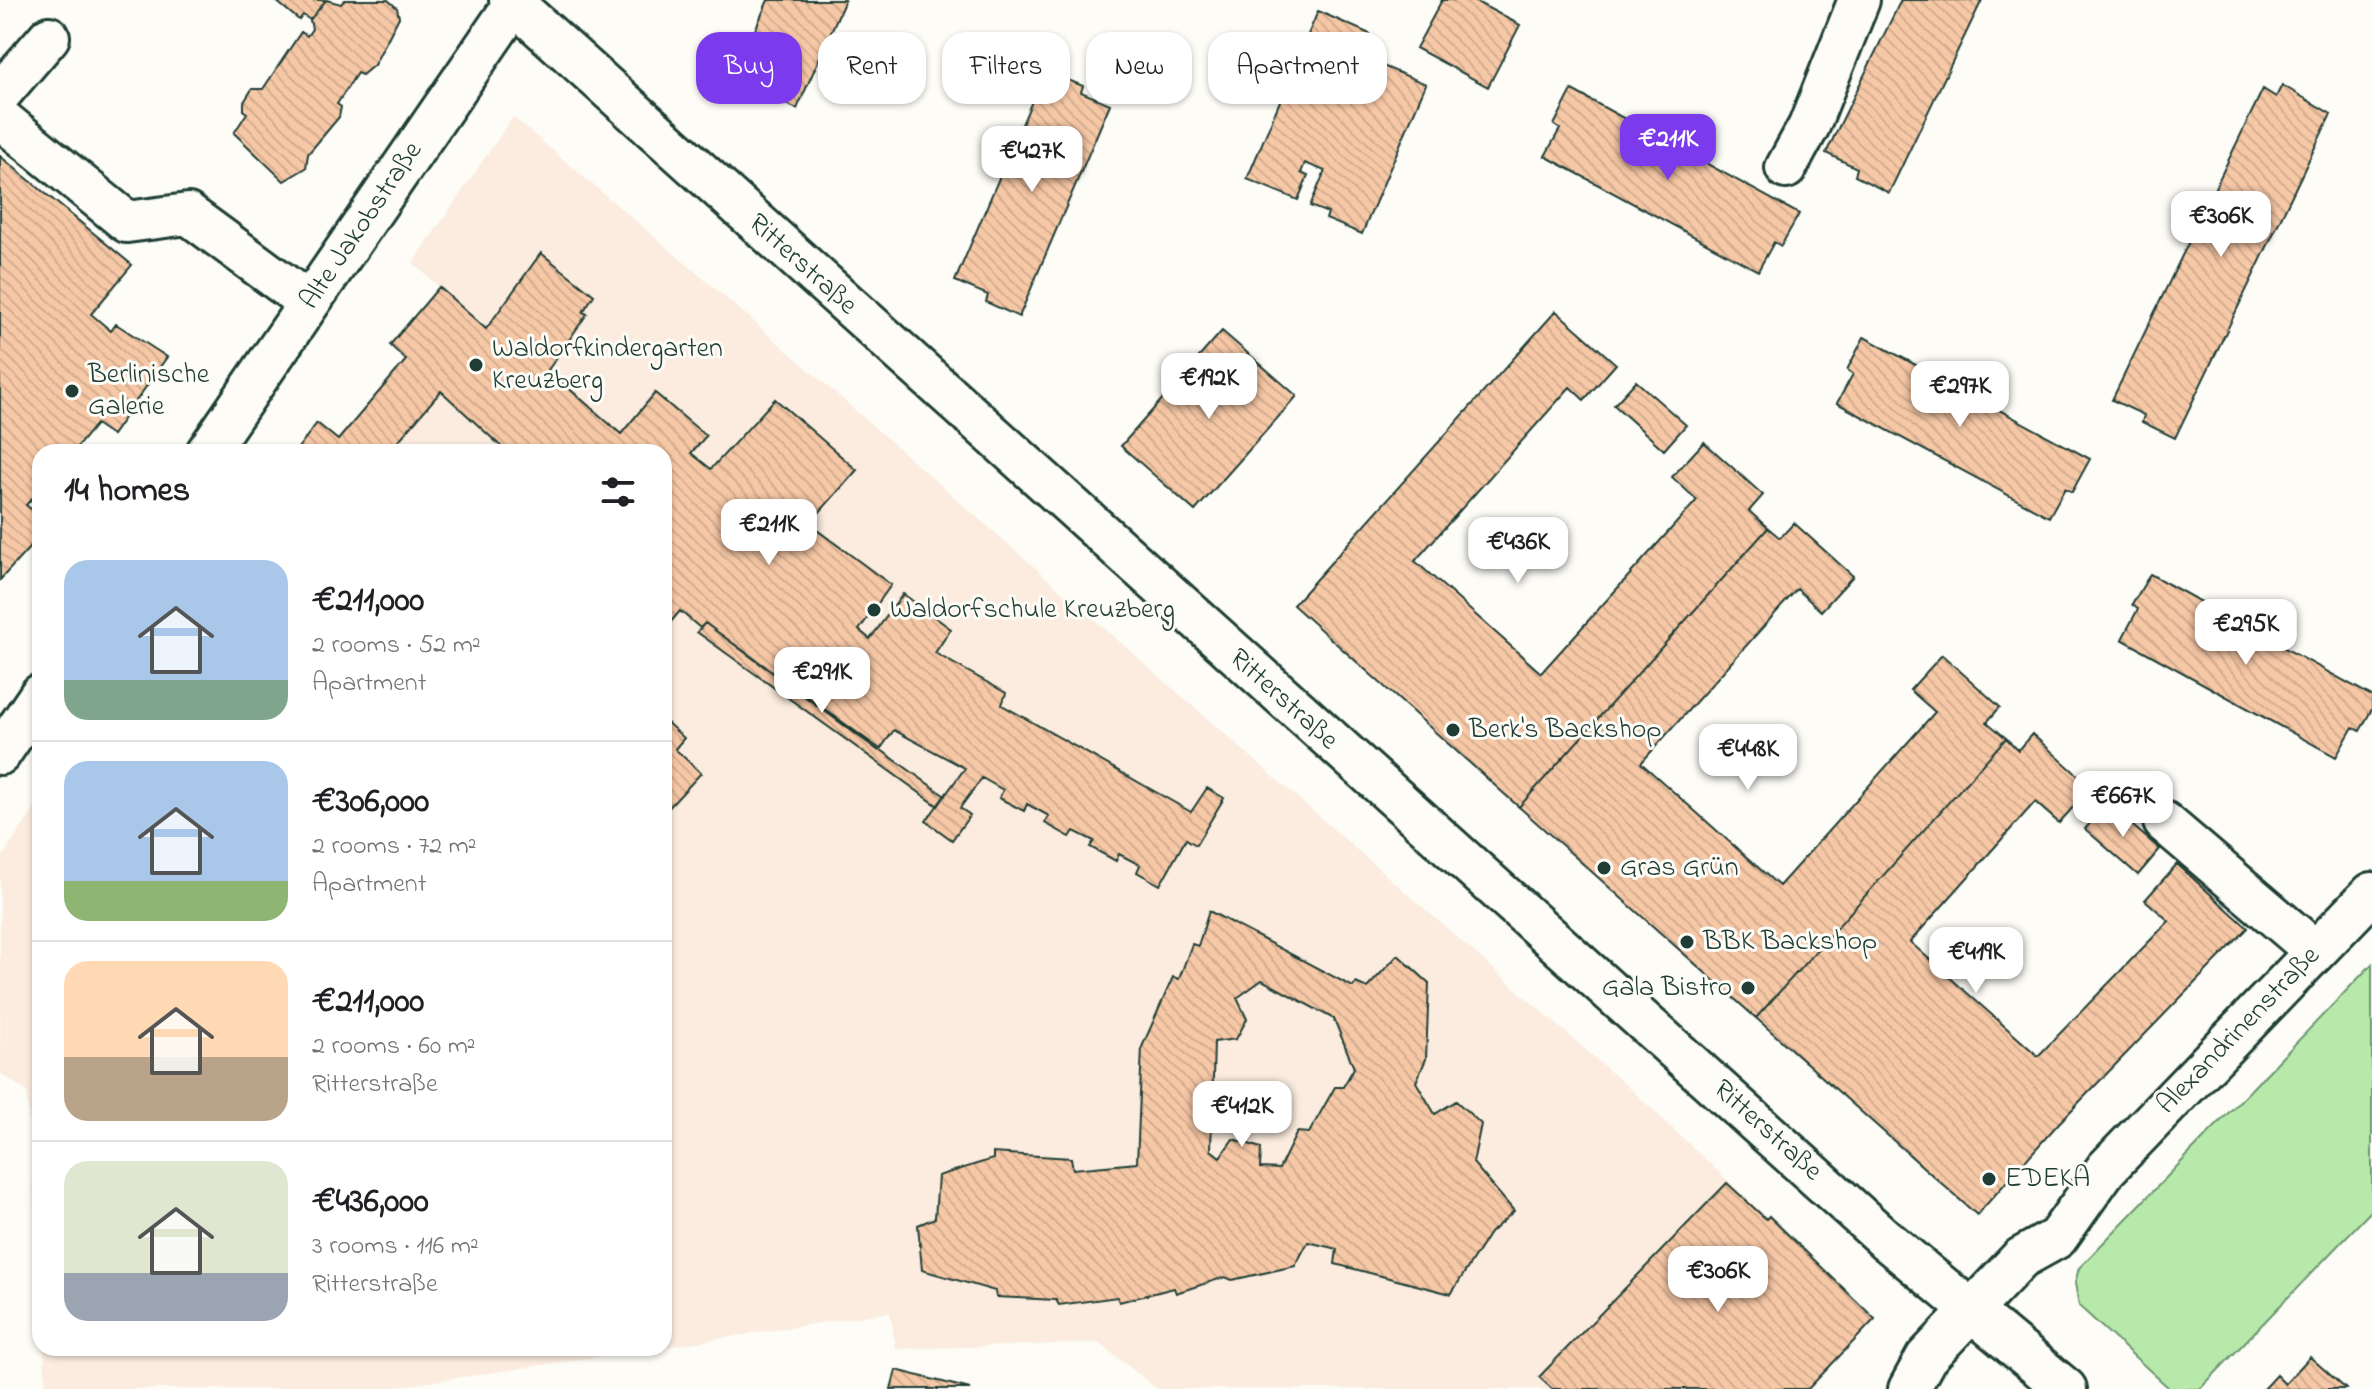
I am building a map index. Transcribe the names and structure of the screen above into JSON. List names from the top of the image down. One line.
{"streets":{"street":["Alte Jakobstraße","Ritterstraße","Alexandrinenstraße"]},"crossings":[["Alte Jakobstraße","Ritterstraße"],["Ritterstraße","Alexandrinenstraße"]],"places":["Waldorfkindergarten Kreuzberg","Berlinische Galerie","Waldorfschule Kreuzberg","Berk's Backshop","Gras Grün","BBK Backshop","Gala Bistro","EDEKA"],"page":{"chip":["Buy","Rent","Filters","New","Apartment"],"price":["€211K","€427K","€306K","€192K","€297K","€211K","€436K","€295K","€291K","€448K","€667K","€419K","€412K","€306K"],"heading":"14 homes","list":[{"name":"€211,000","note":"2 rooms · 52 m² · Apartment"},{"name":"€306,000","note":"2 rooms · 72 m² · Apartment"},{"name":"€211,000","note":"2 rooms · 60 m² · Ritterstraße"},{"name":"€436,000","note":"3 rooms · 116 m² · Ritterstraße"}]}}
